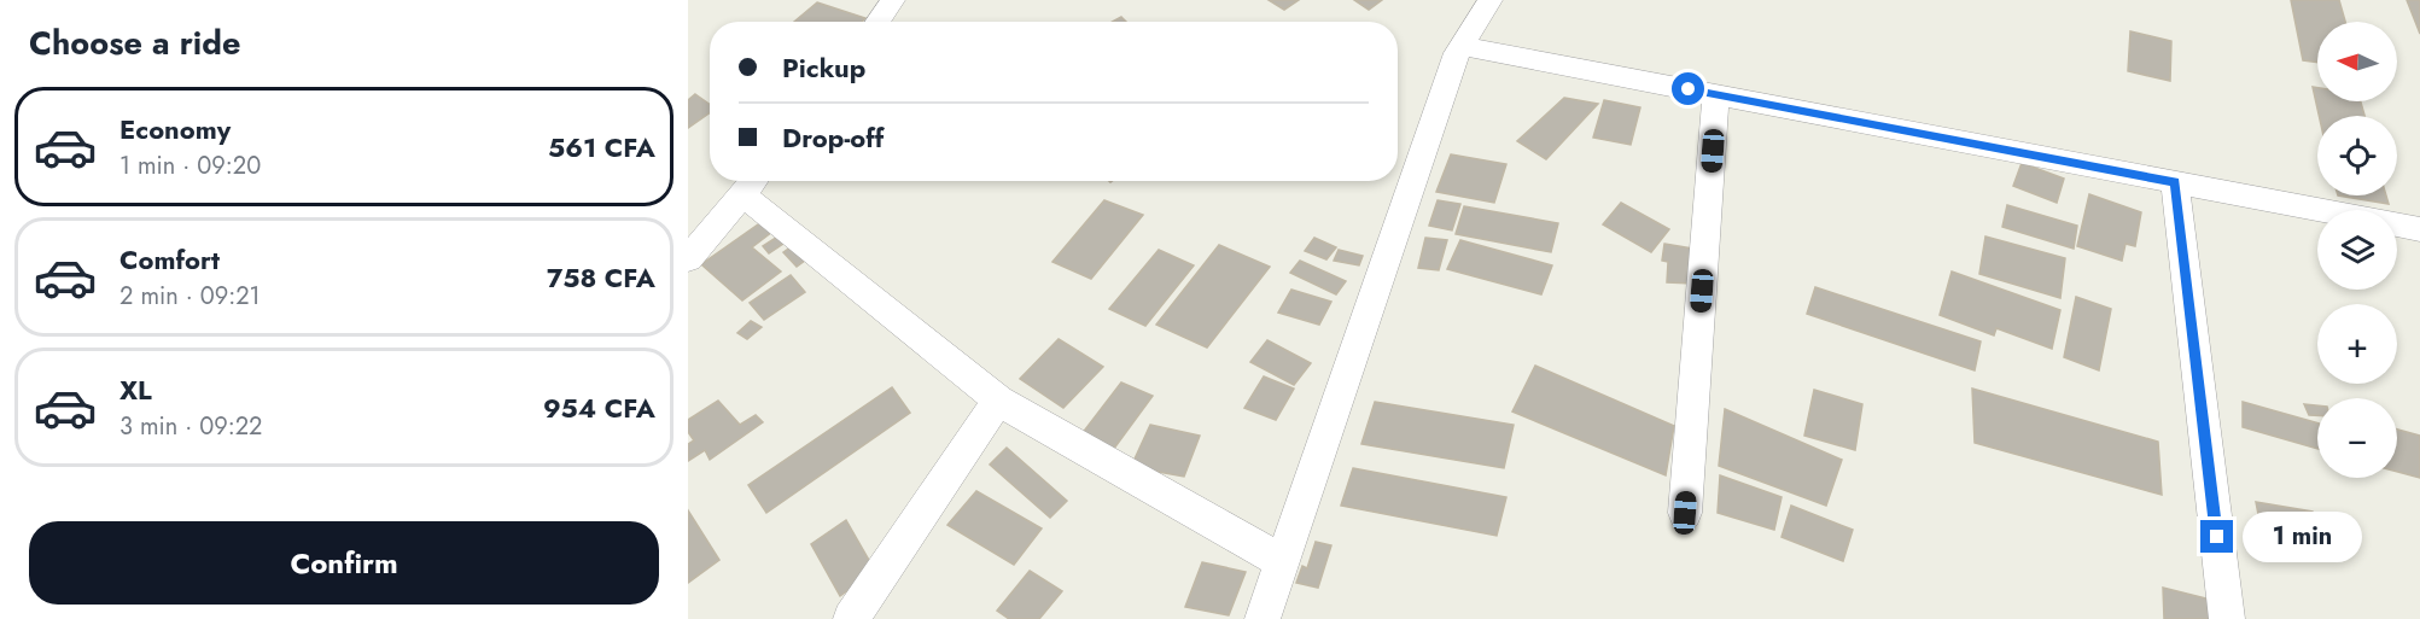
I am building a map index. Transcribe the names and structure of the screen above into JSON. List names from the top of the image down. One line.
{"north":"left","page":{"heading":"Choose a ride","map_buttons":["+","−"],"banner":["Pickup","Drop-off"],"list":[{"name":"Economy","note":"1 min · 09:20","value":"561 CFA"},{"name":"Comfort","note":"2 min · 09:21","value":"758 CFA"},{"name":"XL","note":"3 min · 09:22","value":"954 CFA"}],"buttons":"Confirm","bubble":"1 min"}}
